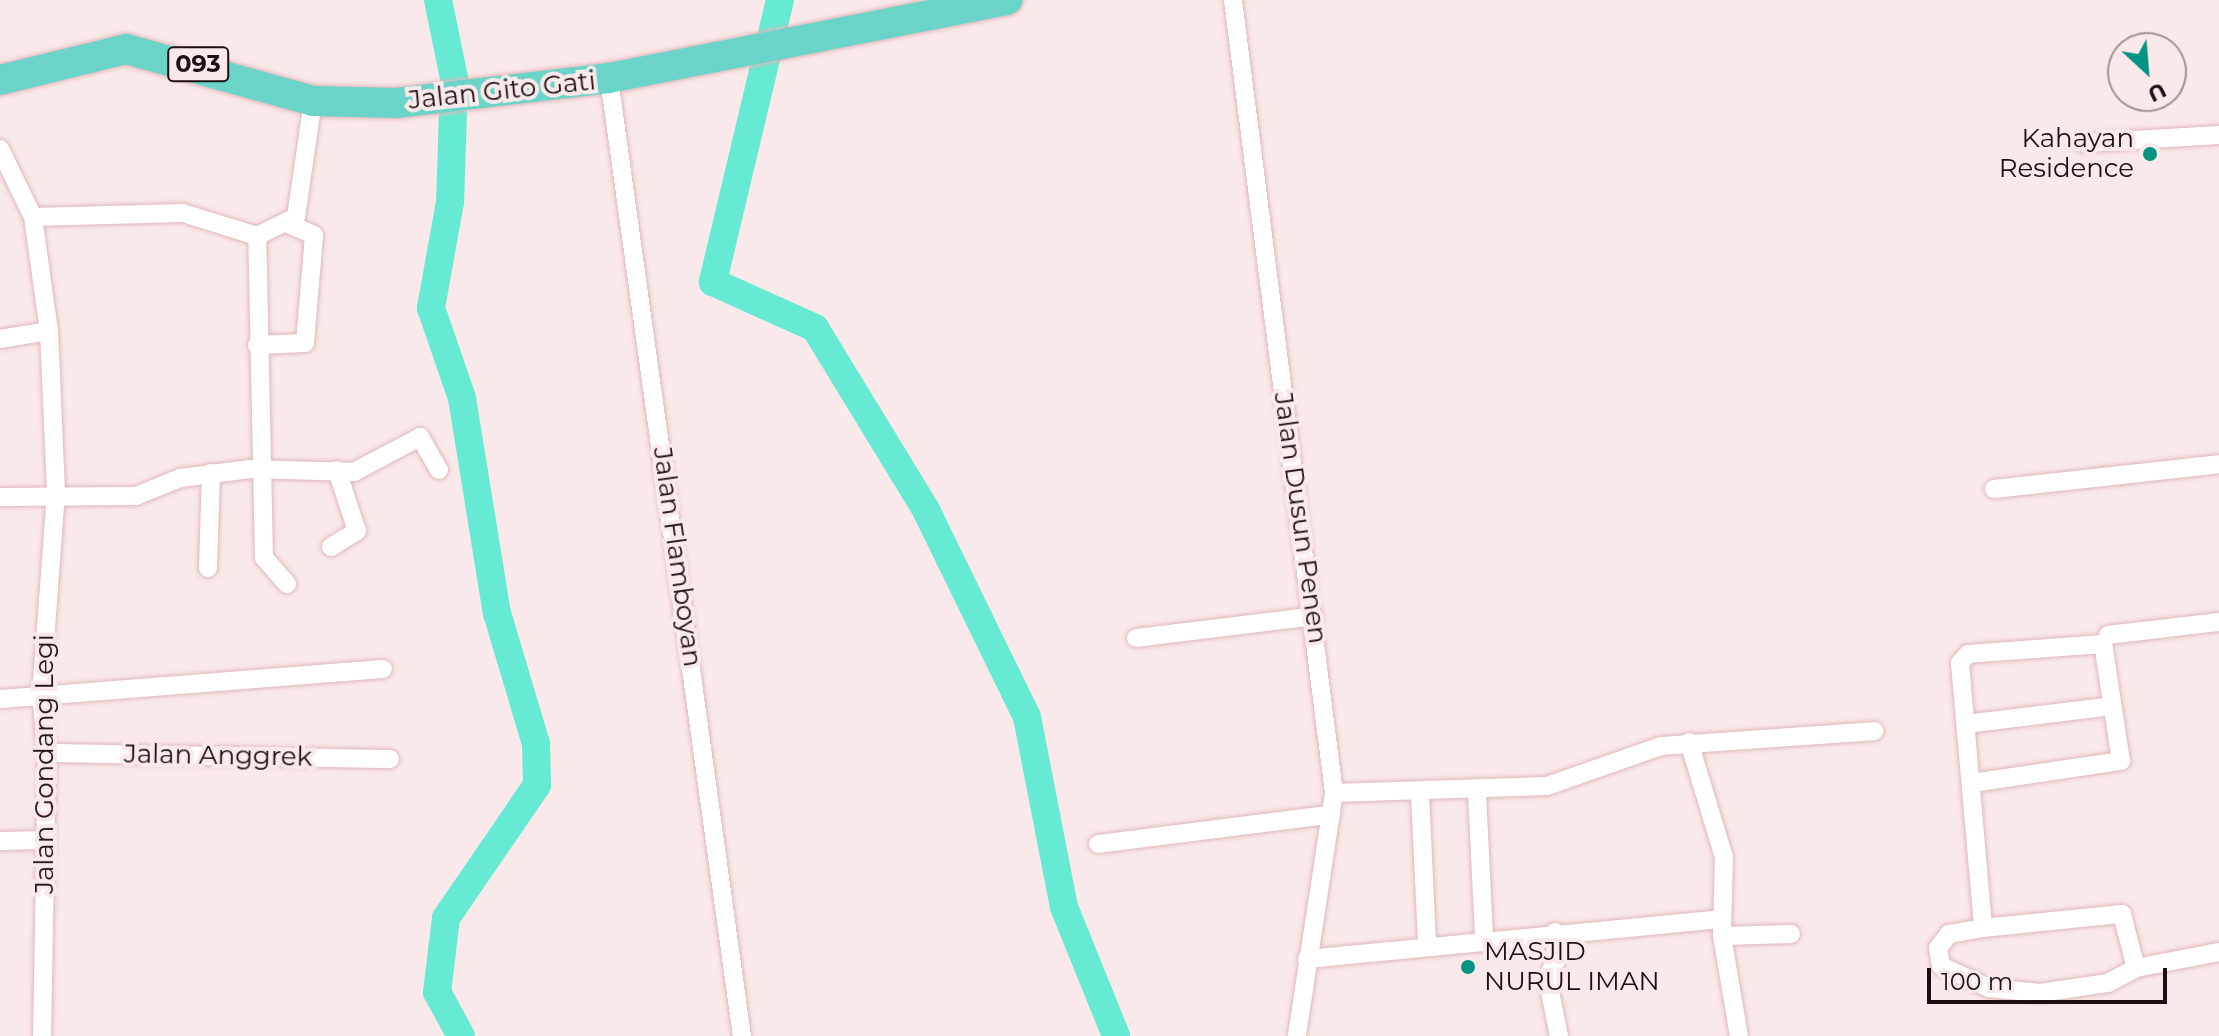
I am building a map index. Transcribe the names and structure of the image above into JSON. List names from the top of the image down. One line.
{"streets":{"main road":["093","Jalan Gito Gati"],"street":["Jalan Dusun Penen","Jalan Flamboyan","Jalan Anggrek","Jalan Gondang Legi"]},"crossings":[["Jalan Gito Gati","Jalan Flamboyan"],["Jalan Anggrek","Jalan Gondang Legi"]],"places":["Kahayan Residence","MASJID NURUL IMAN"],"scale_bar":"100 m","north":"bottom right"}
